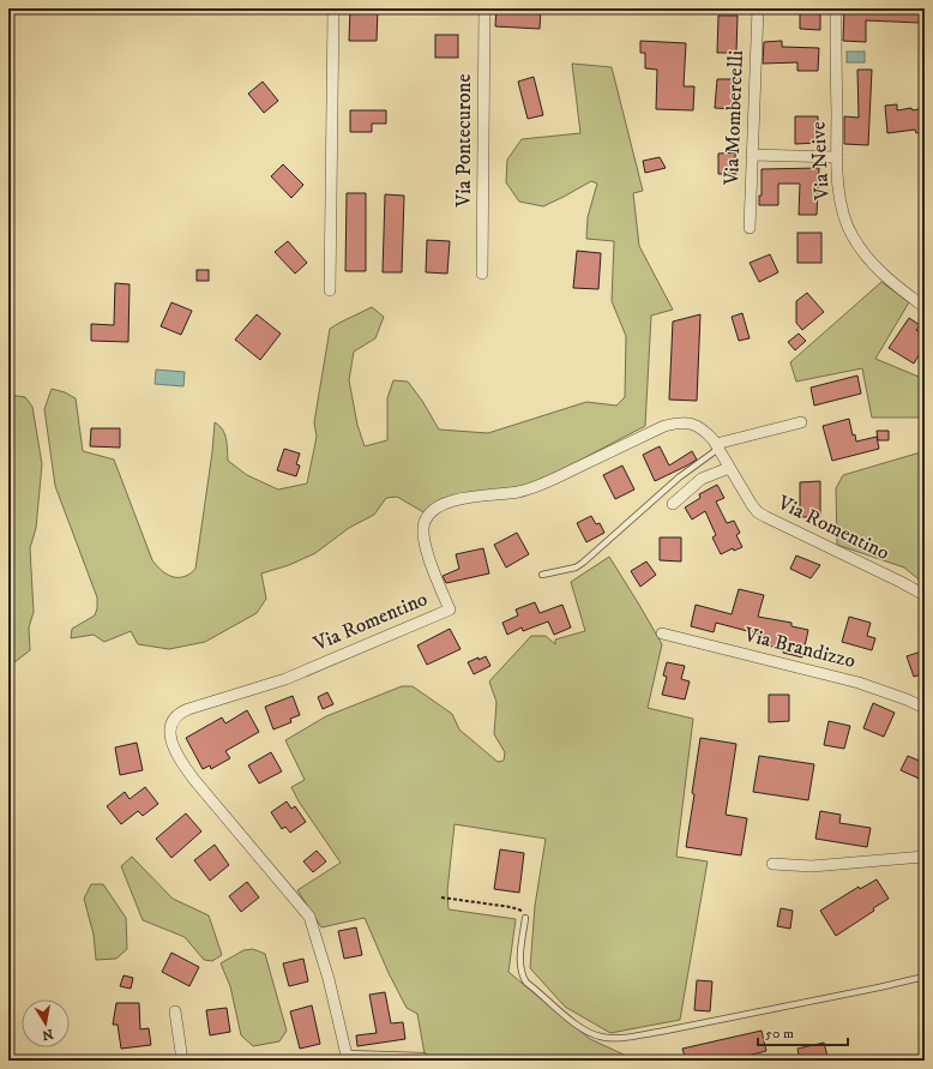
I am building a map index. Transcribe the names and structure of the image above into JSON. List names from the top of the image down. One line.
{"streets":{"street":["Via Mombercelli","Via Pontecurone","Via Neive","Via Romentino","Via Brandizzo"]},"scale_bar":"50 m","north":"bottom"}
